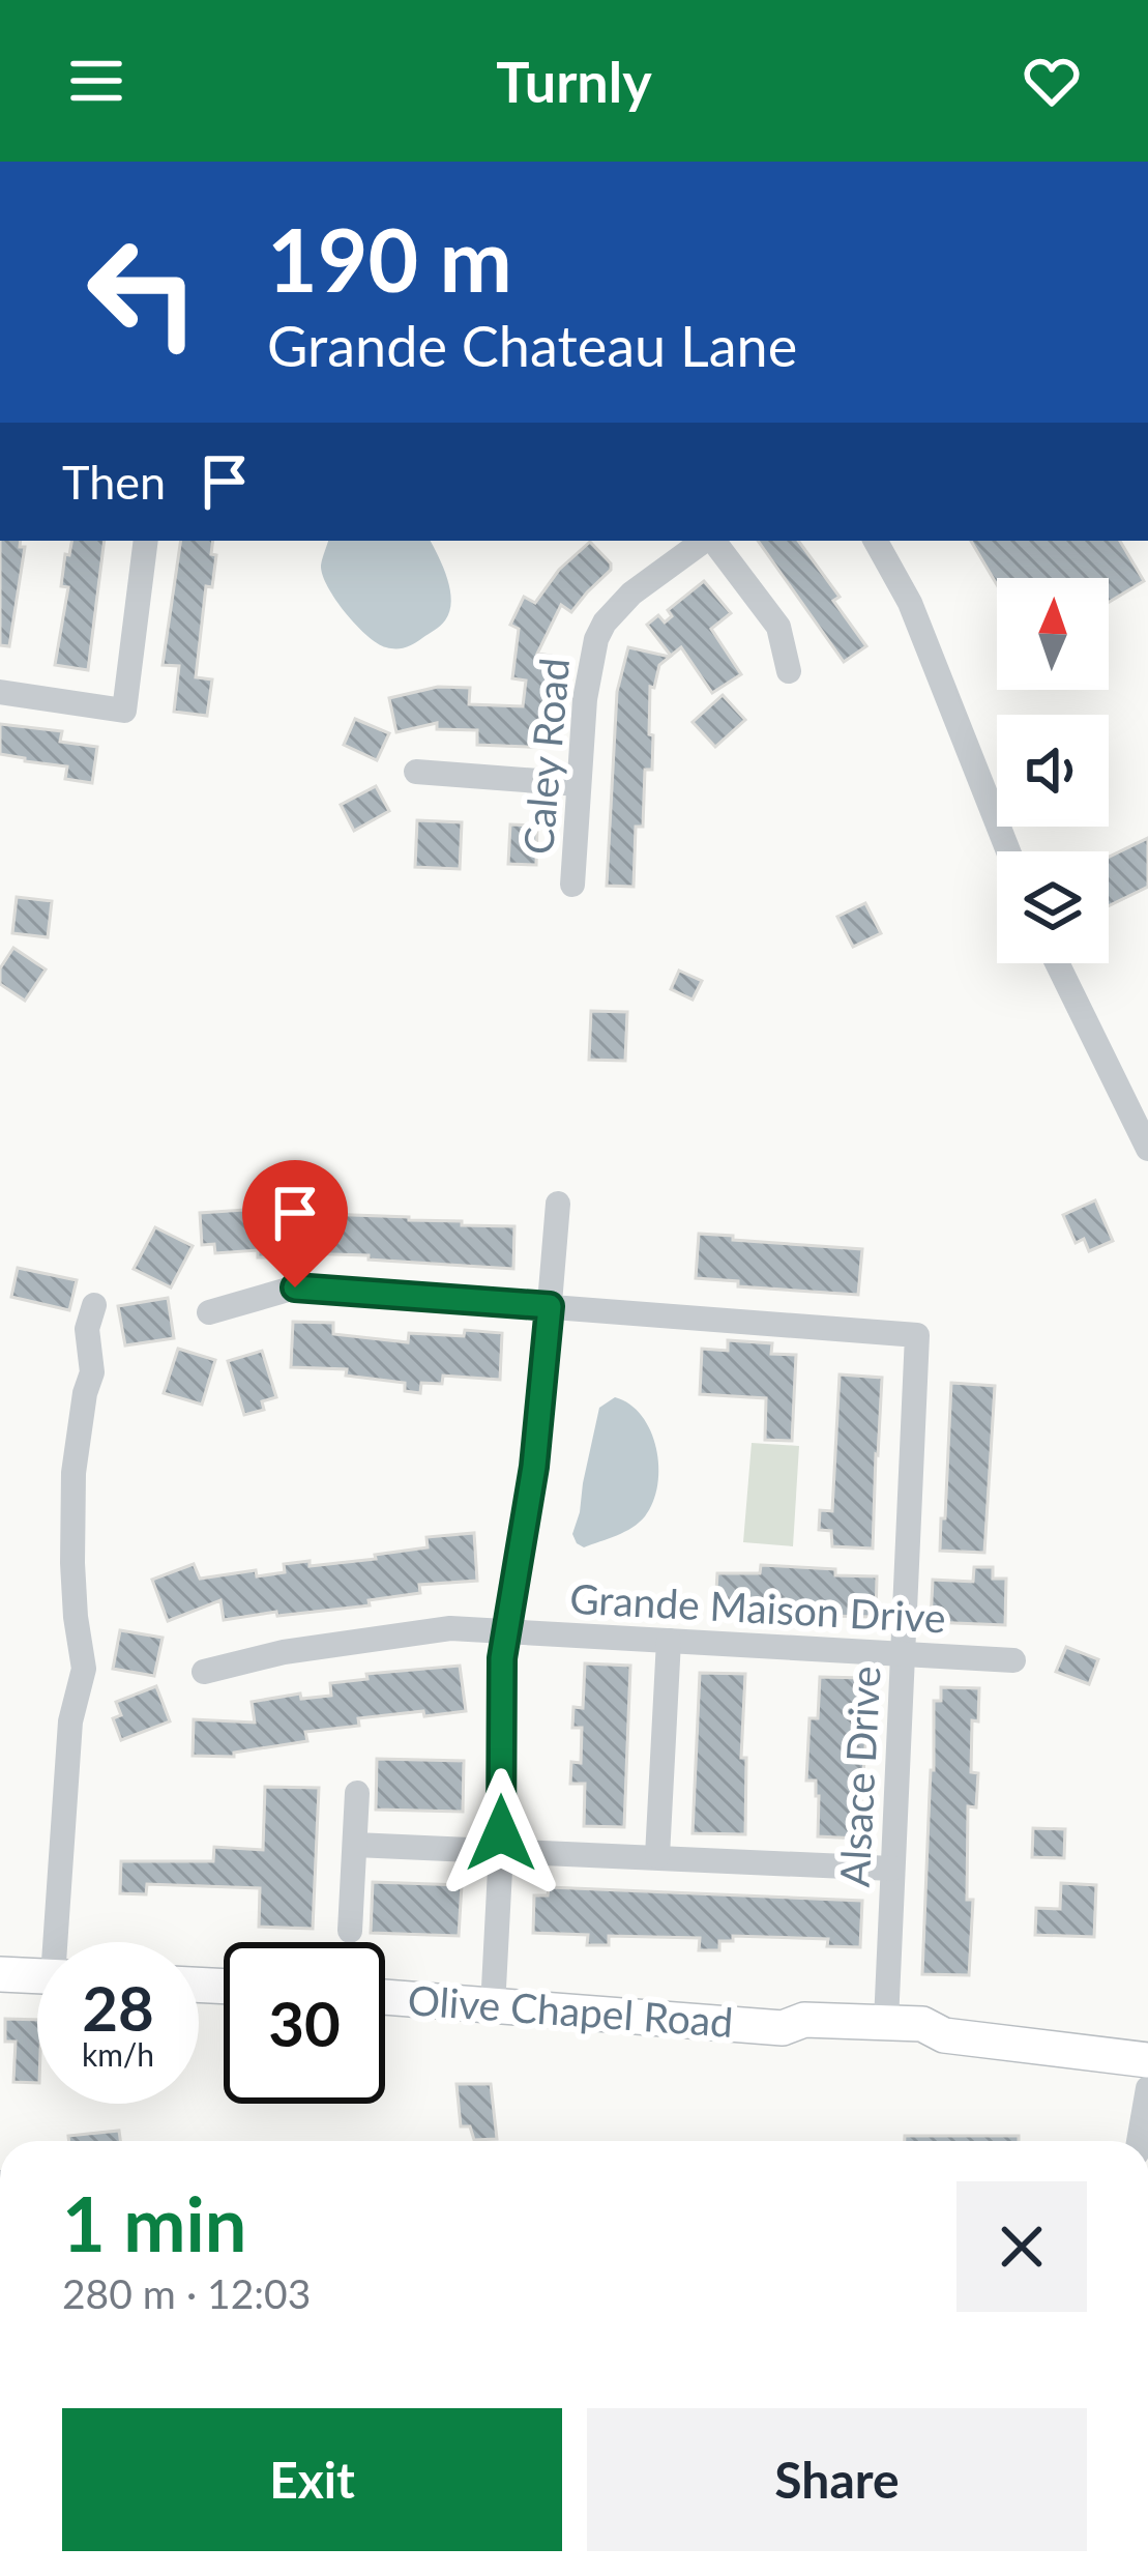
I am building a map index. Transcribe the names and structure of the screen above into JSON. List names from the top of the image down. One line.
{"streets":{"main road":["Olive Chapel Road"],"street":["Caley Road","Grande Maison Drive","Alsace Drive"]},"crossings":[["Grande Maison Drive","Alsace Drive"],["Alsace Drive","Olive Chapel Road"]],"north":"top","page":{"header":"Turnly","turn":["190 m","Grande Chateau Lane"],"then":"Then","speed":"28 km/h","limit":"30","heading":["1 min","280 m · 12:03"],"buttons":["Exit","Share"]}}
